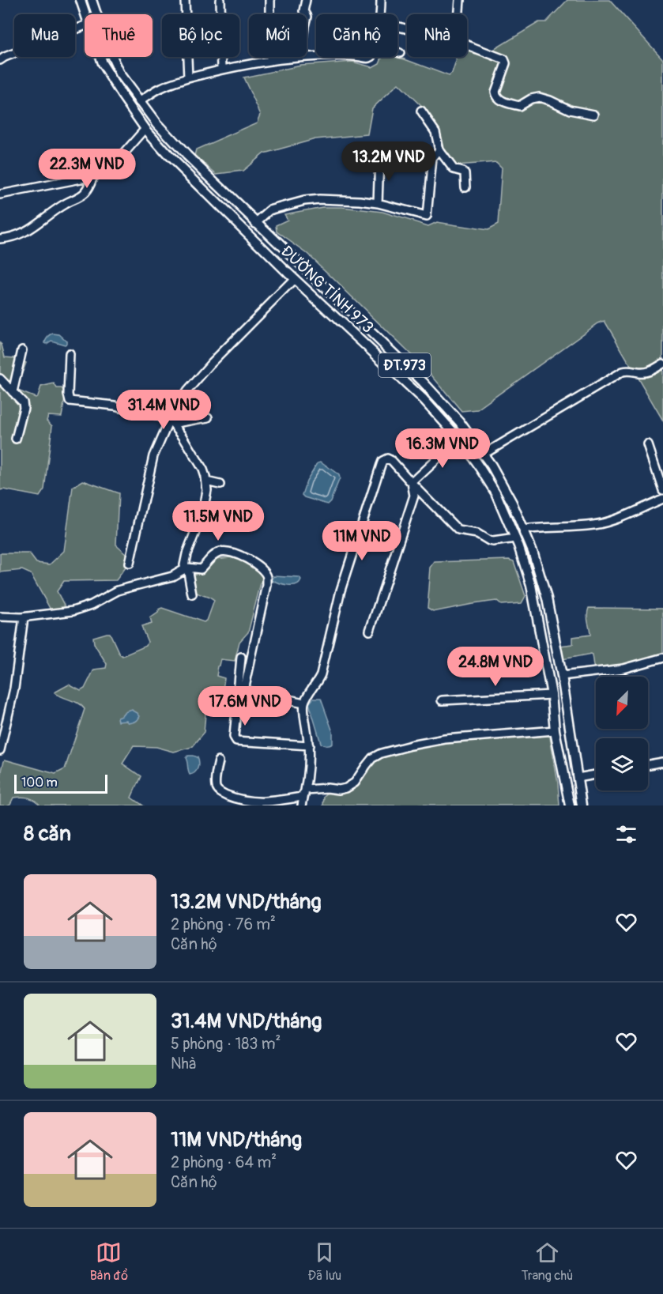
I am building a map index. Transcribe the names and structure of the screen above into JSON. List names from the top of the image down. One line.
{"streets":{"main road":["ĐƯỜNG TỈNH 973","ĐT.973"]},"scale_bar":"100 m","north":"bottom left","page":{"chip":["Mua","Thuê","Bộ lọc","Mới","Căn hộ","Nhà"],"price":["13.2M VND","22.3M VND","31.4M VND","16.3M VND","11.5M VND","11M VND","24.8M VND","17.6M VND"],"scale":"100 m","heading":"8 căn","list":[{"name":"13.2M VND/tháng","note":"2 phòng · 76 m² · Căn hộ"},{"name":"31.4M VND/tháng","note":"5 phòng · 183 m² · Nhà"},{"name":"11M VND/tháng","note":"2 phòng · 64 m² · Căn hộ"}],"tabs":["Bản đồ","Đã lưu","Trang chủ"]}}
